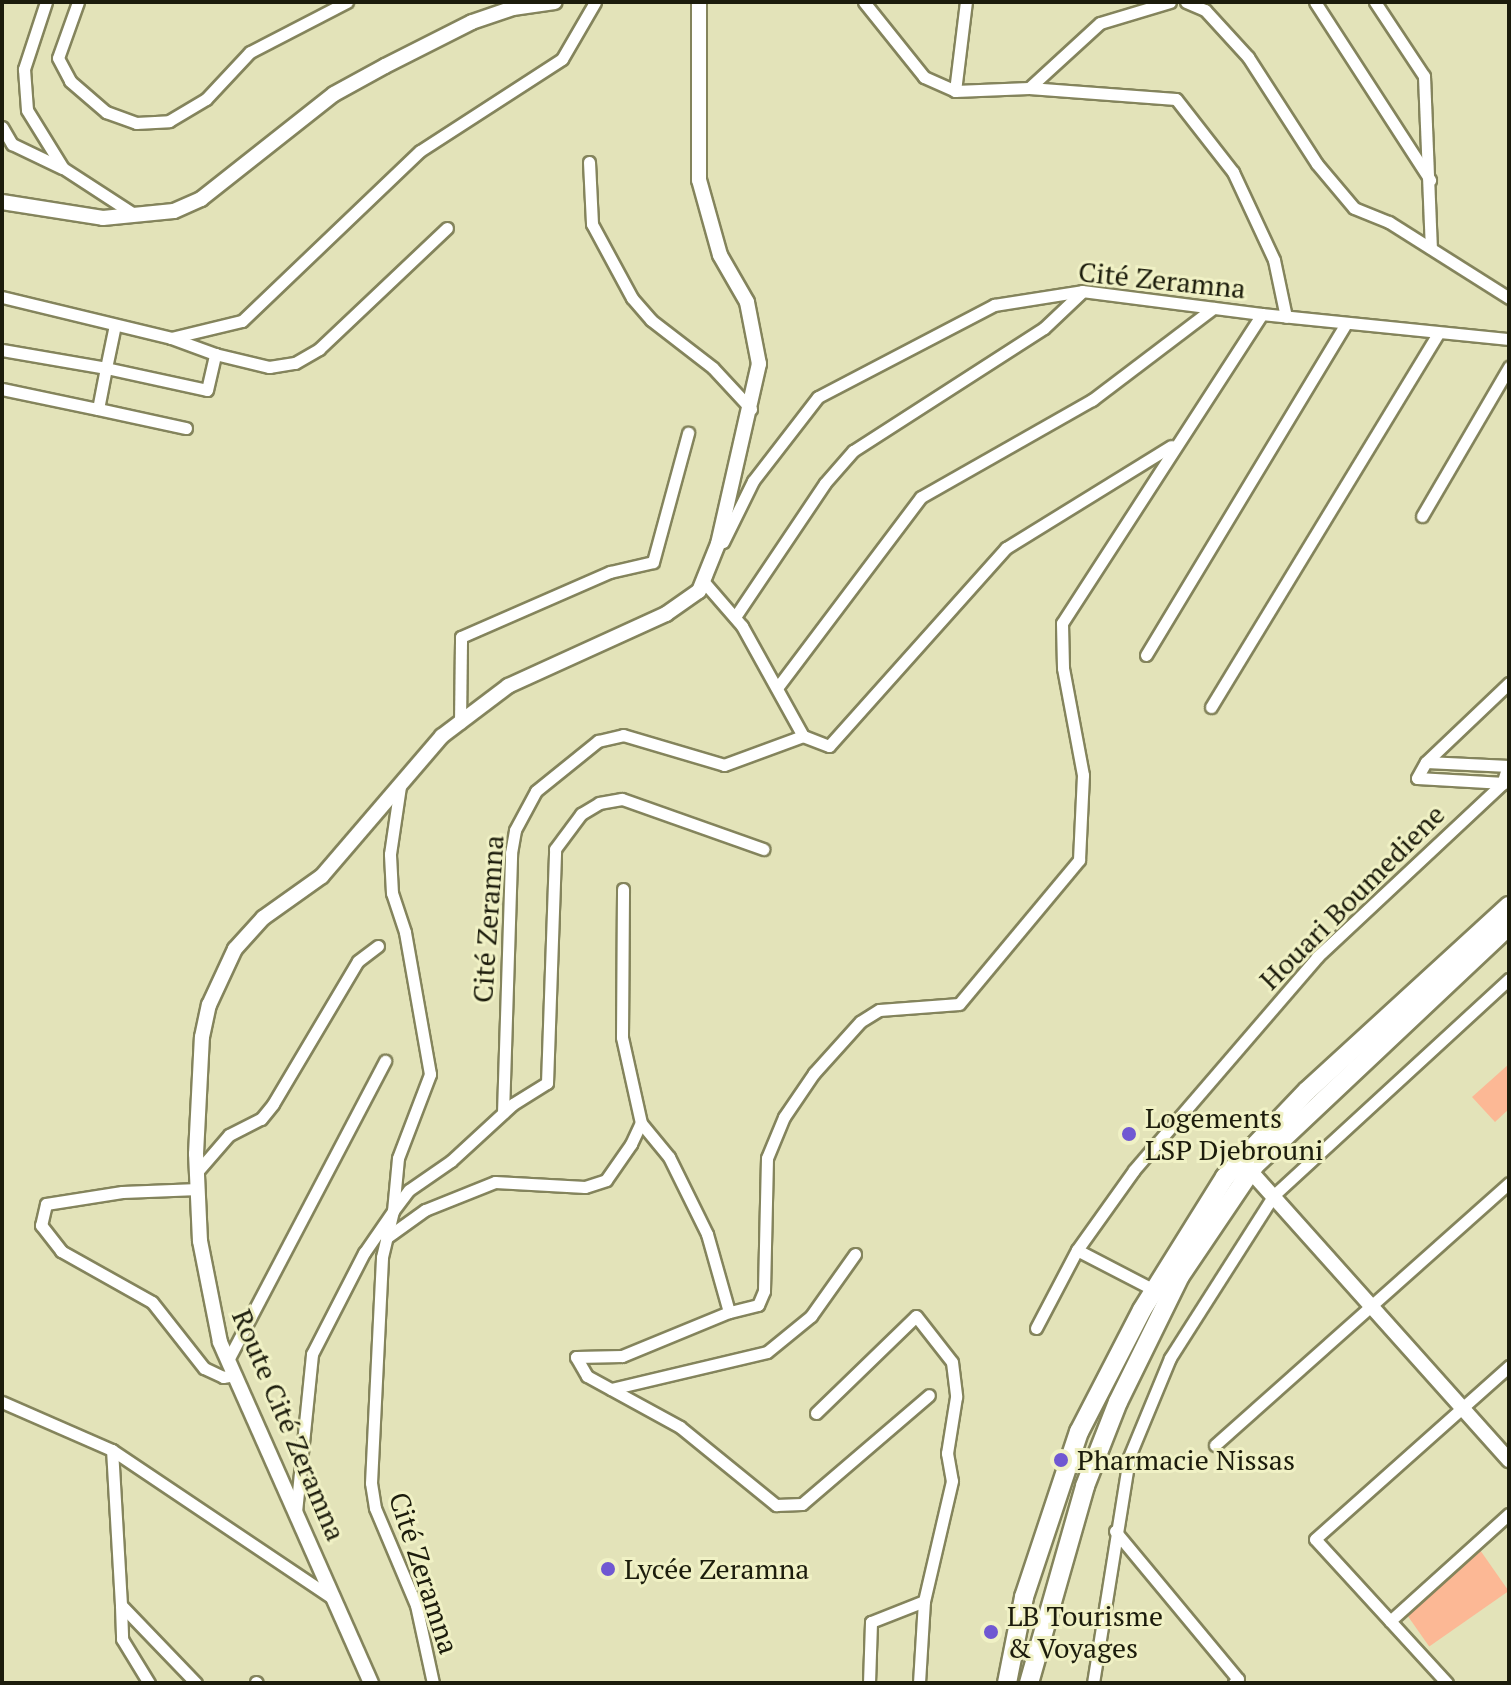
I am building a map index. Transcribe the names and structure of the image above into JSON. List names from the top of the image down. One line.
{"streets":{"street":["Cité Zeramna","Houari Boumediene","Route Cité Zeramna"]},"crossings":[["Cité Zeramna","Route Cité Zeramna"]],"places":["Logements LSP Djebrouni","Pharmacie Nissas","Lycée Zeramna","LB Tourisme & Voyages"]}
